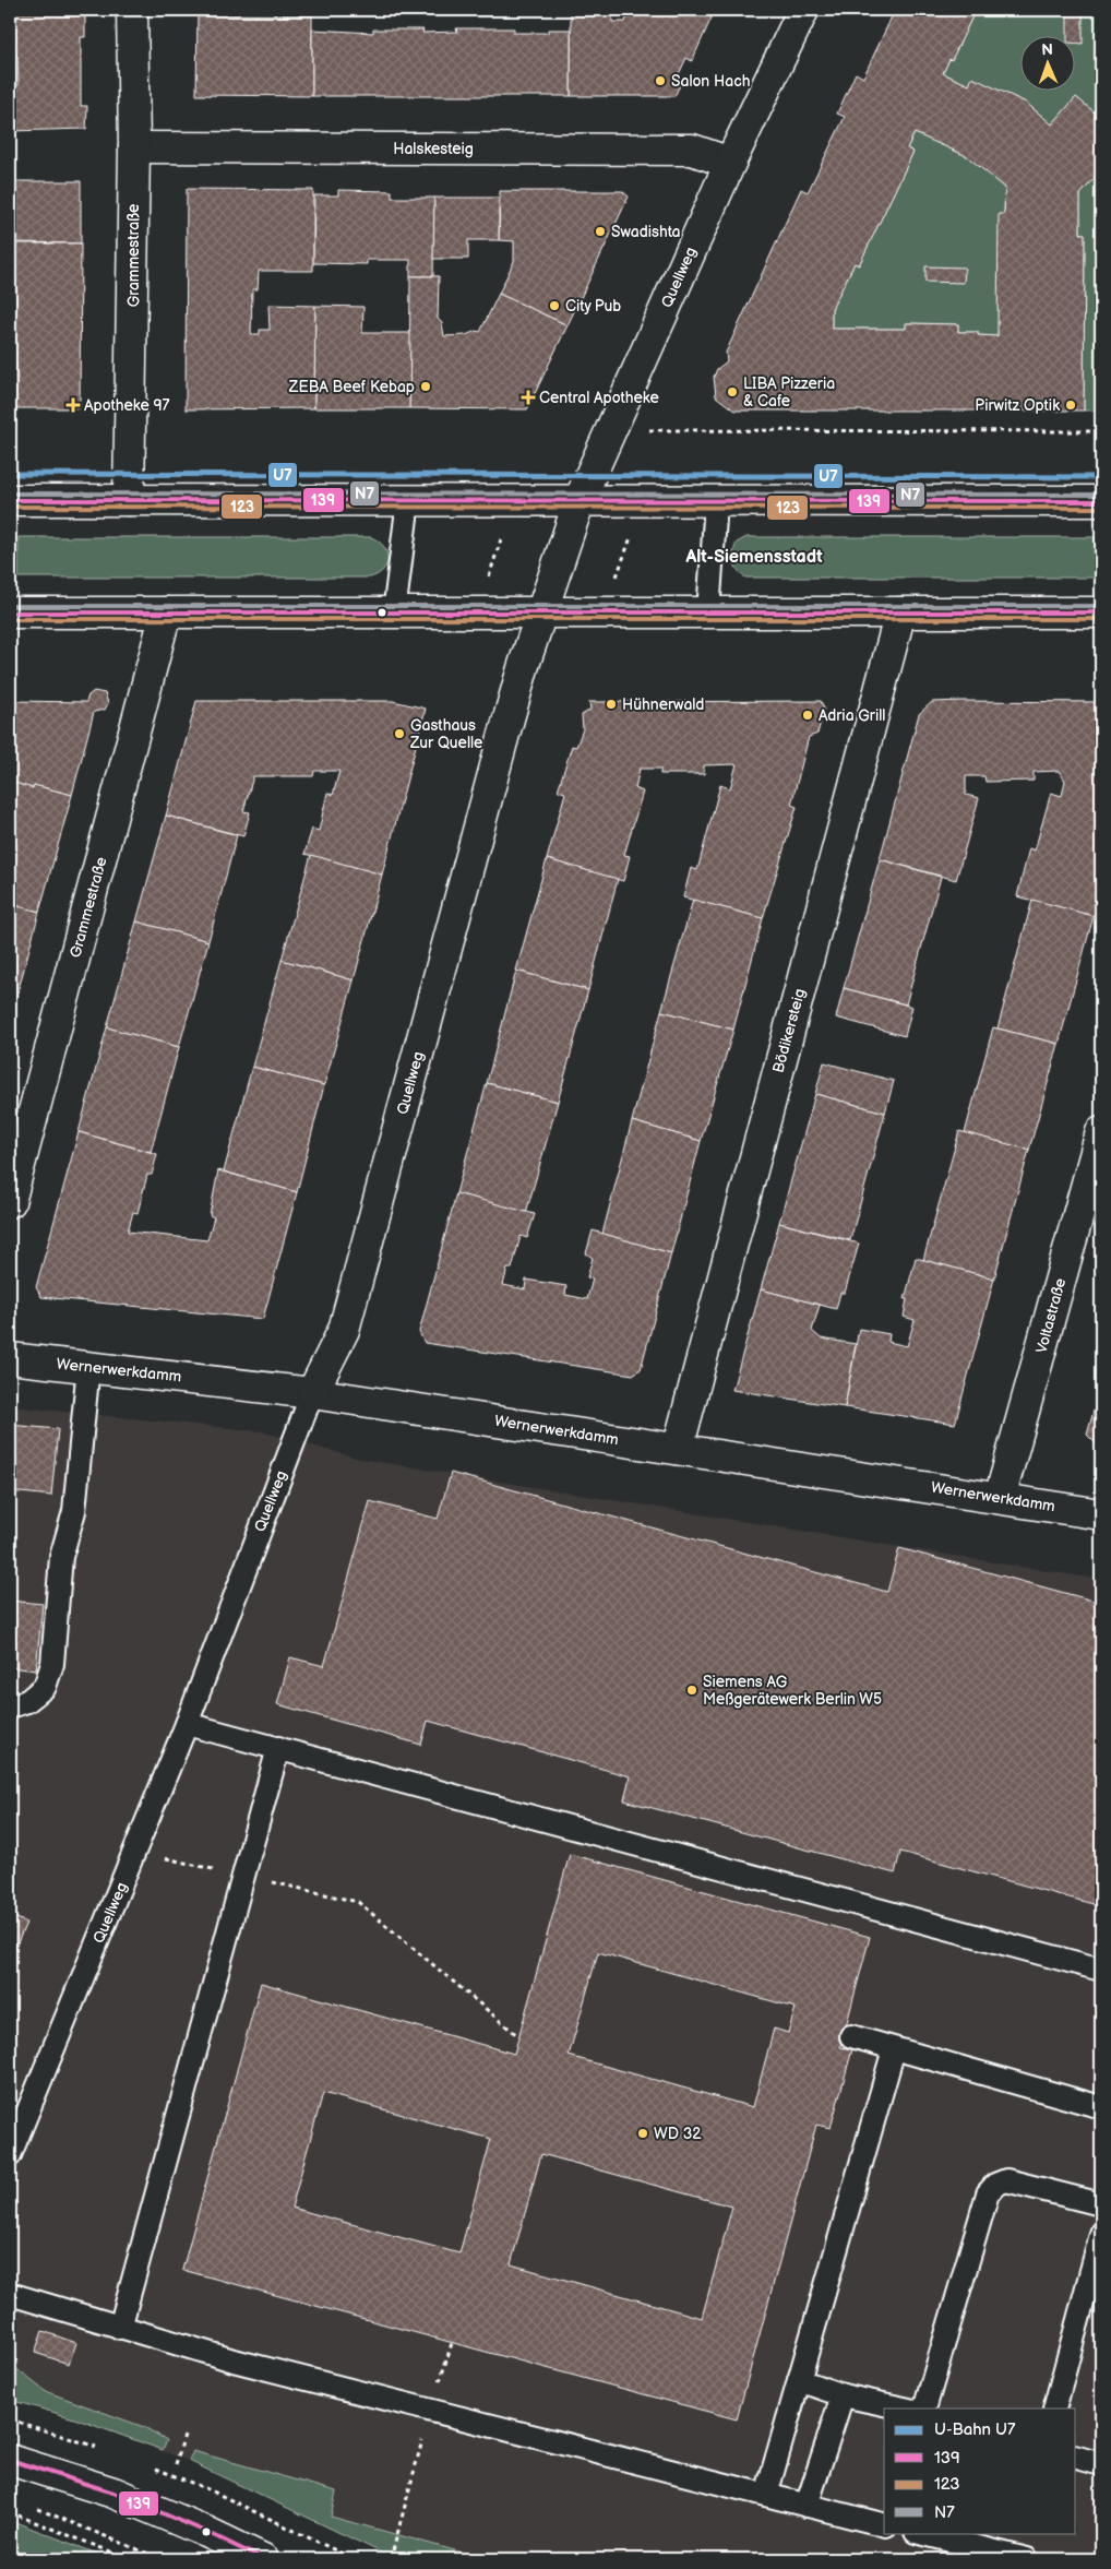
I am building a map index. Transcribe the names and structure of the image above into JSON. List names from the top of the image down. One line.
{"streets":{"street":["Halskesteig","Grammestraße","Quellweg","Bödikersteig","Voltastraße","Wernerwerkdamm"]},"crossings":[["Halskesteig","Grammestraße"],["Halskesteig","Quellweg"],["Quellweg","Wernerwerkdamm"],["Bödikersteig","Wernerwerkdamm"],["Voltastraße","Wernerwerkdamm"]],"districts":["Alt-Siemensstadt"],"places":{"other":["Salon Hach","Swadishta","City Pub","ZEBA Beef Kebap","LIBA Pizzeria & Cafe","Pirwitz Optik","Hühnerwald","Adria Grill","Gasthaus Zur Quelle","Siemens AG Meßgerätewerk Berlin W5","WD 32"],"health":["Central Apotheke","Apotheke 97"]},"lines":["metro line U7","transit line N7","transit line 139","transit line 123"],"legend":["U-Bahn U7","139","123","N7"],"north":"top"}
